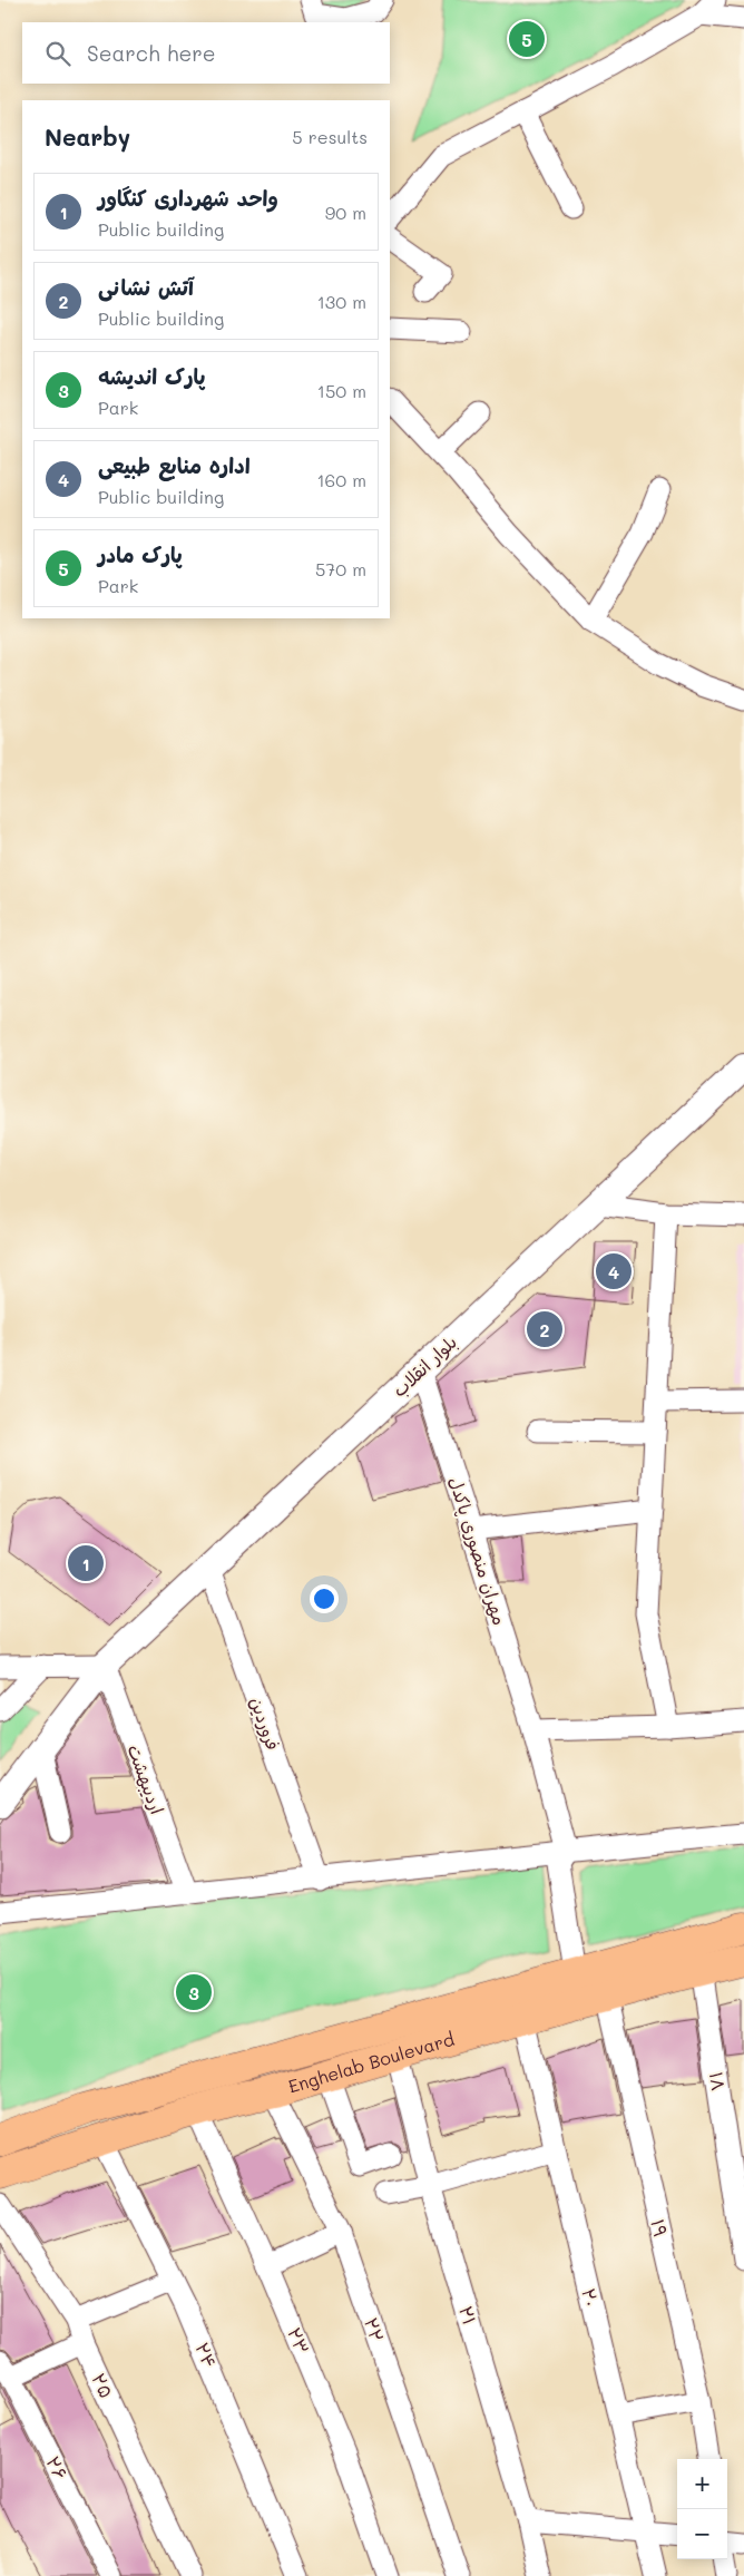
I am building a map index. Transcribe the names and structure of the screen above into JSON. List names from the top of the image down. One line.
{"streets":{"main road":["Enghelab Boulevard"],"street":["بلوار انقلاب","مهران منصوری پاکدل","فروردین","اردیبهشت","۱۸","۱۹","۲۰","۲۱","۲۲","۲۳","۲۴","۲۵","۲۶"]},"crossings":[["بلوار انقلاب","مهران منصوری پاکدل"],["بلوار انقلاب","فروردین"],["بلوار انقلاب","اردیبهشت"],["مهران منصوری پاکدل","Enghelab Boulevard"],["Enghelab Boulevard","۱۸"],["Enghelab Boulevard","۱۹"],["Enghelab Boulevard","۲۰"],["Enghelab Boulevard","۲۱"],["Enghelab Boulevard","۲۲"],["Enghelab Boulevard","۲۳"],["Enghelab Boulevard","۲۴"]],"page":{"pins":["5","4","2","1","3"],"search":"Search here","heading":["Nearby","5 results"],"list":[{"mark":"1","name":"واحد شهرداری کنگاور","note":"Public building","value":"90 m"},{"mark":"2","name":"آتش نشانی","note":"Public building","value":"130 m"},{"mark":"3","name":"پارک اندیشه","note":"Park","value":"150 m"},{"mark":"4","name":"اداره منابع طبیعی","note":"Public building","value":"160 m"},{"mark":"5","name":"پارک مادر","note":"Park","value":"570 m"}],"map_buttons":["+","−"]}}
